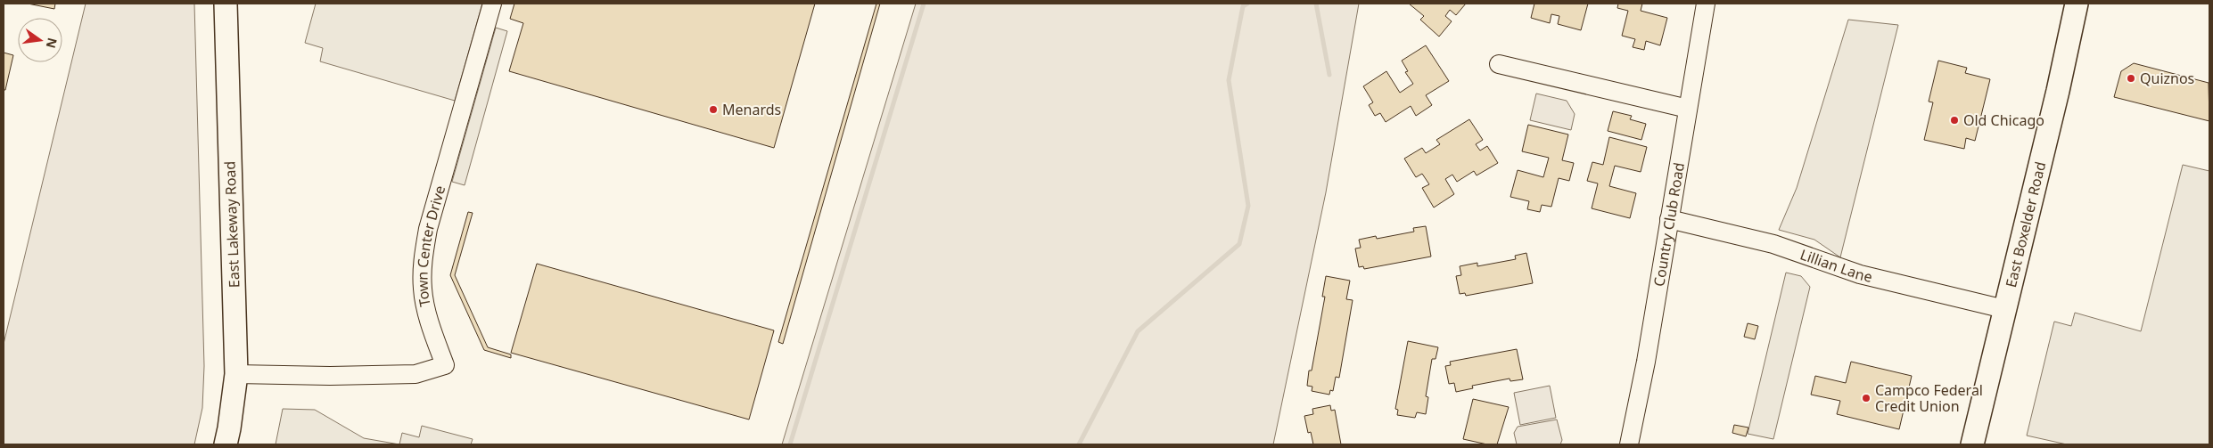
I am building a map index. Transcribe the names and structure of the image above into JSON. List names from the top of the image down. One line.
{"streets":{"main road":["East Lakeway Road","East Boxelder Road"],"street":["Country Club Road","Town Center Drive","Lillian Lane"]},"crossings":[["East Lakeway Road","Town Center Drive"],["Country Club Road","Lillian Lane"],["East Boxelder Road","Lillian Lane"]],"places":["Quiznos","Menards","Old Chicago","Campco Federal Credit Union"],"north":"right"}
